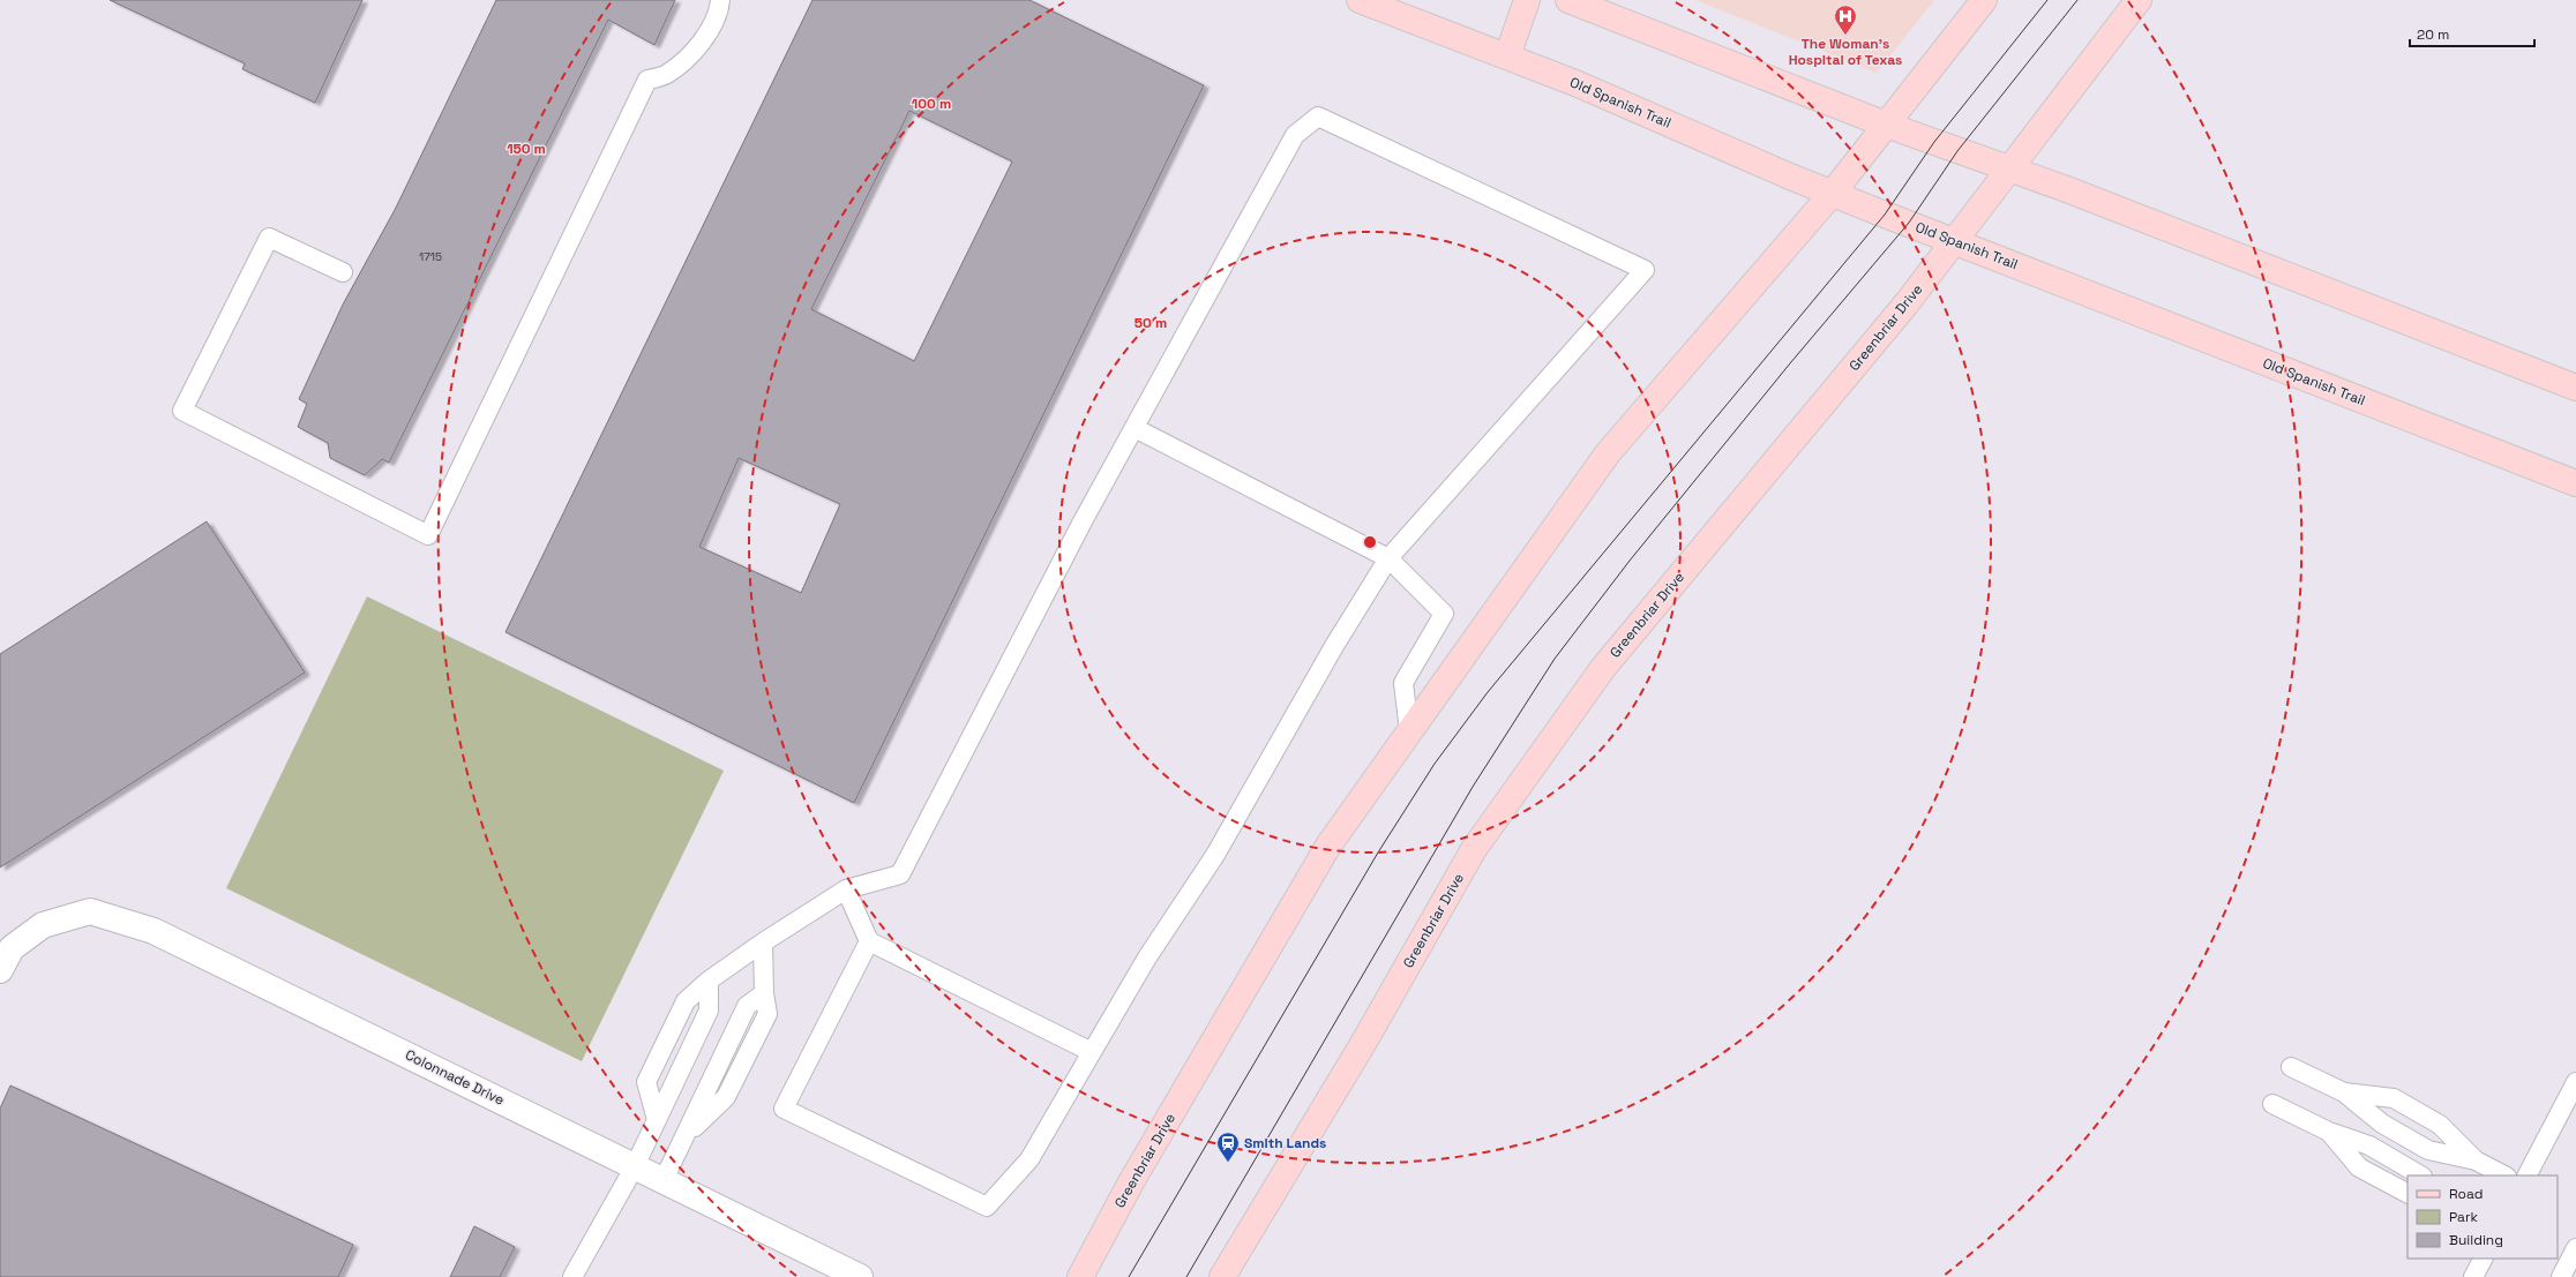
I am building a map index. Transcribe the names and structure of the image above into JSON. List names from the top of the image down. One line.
{"streets":{"main road":["Old Spanish Trail","Greenbriar Drive"],"street":["Colonnade Drive"]},"crossings":[["Old Spanish Trail","Greenbriar Drive"]],"places":{"hospital":["The Woman's Hospital of Texas"],"station":["Smith Lands"]},"house_numbers":["1715"],"legend":["Road","Park","Building"],"scale_bar":"20 m","rings":["100 m","150 m","50 m"]}
